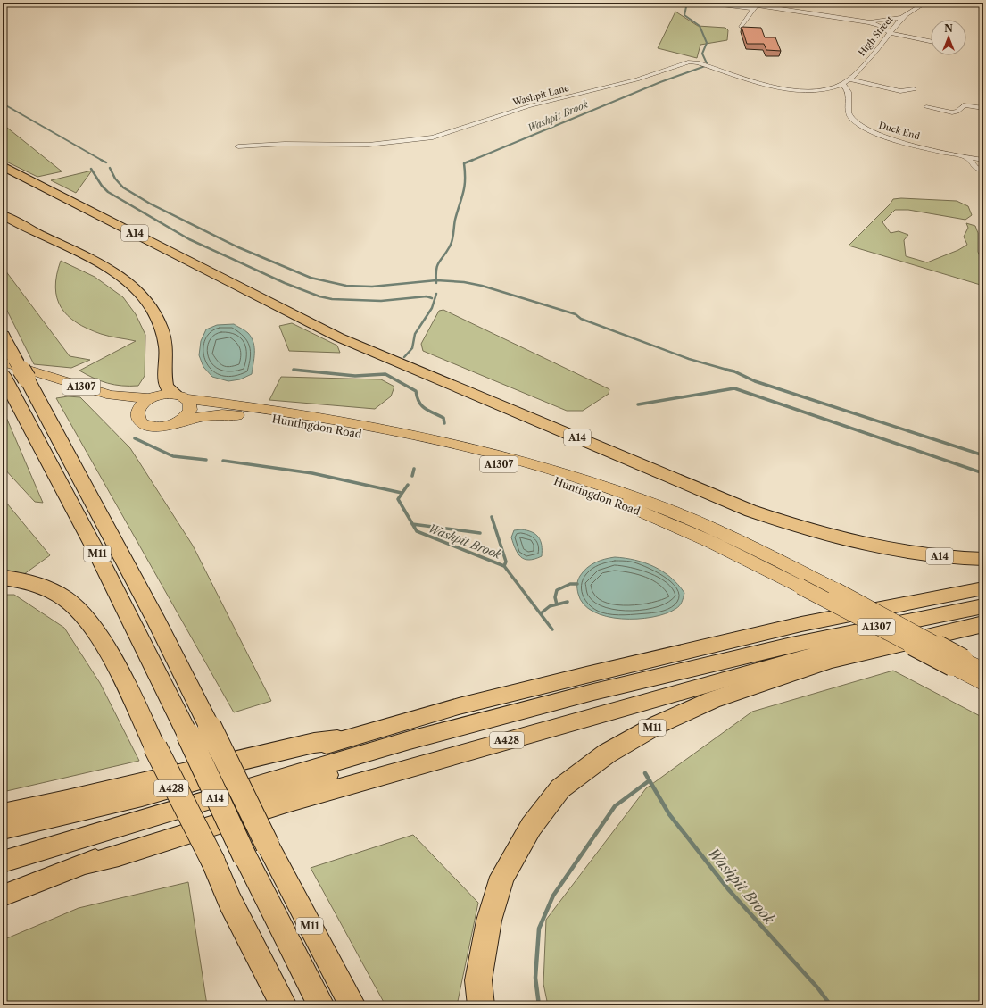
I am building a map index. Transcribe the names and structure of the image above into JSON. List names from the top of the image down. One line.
{"streets":{"highway":["A14","M11","A428"],"main road":["A1307","Huntingdon Road"],"street":["High Street","Washpit Lane","Duck End"]},"crossings":[["High Street","Washpit Lane"],["High Street","Duck End"],["Washpit Lane","Duck End"],["A14","A428"],["A1307","Huntingdon Road"],["A1307","M11"]],"water":["Washpit Brook"],"north":"top"}
